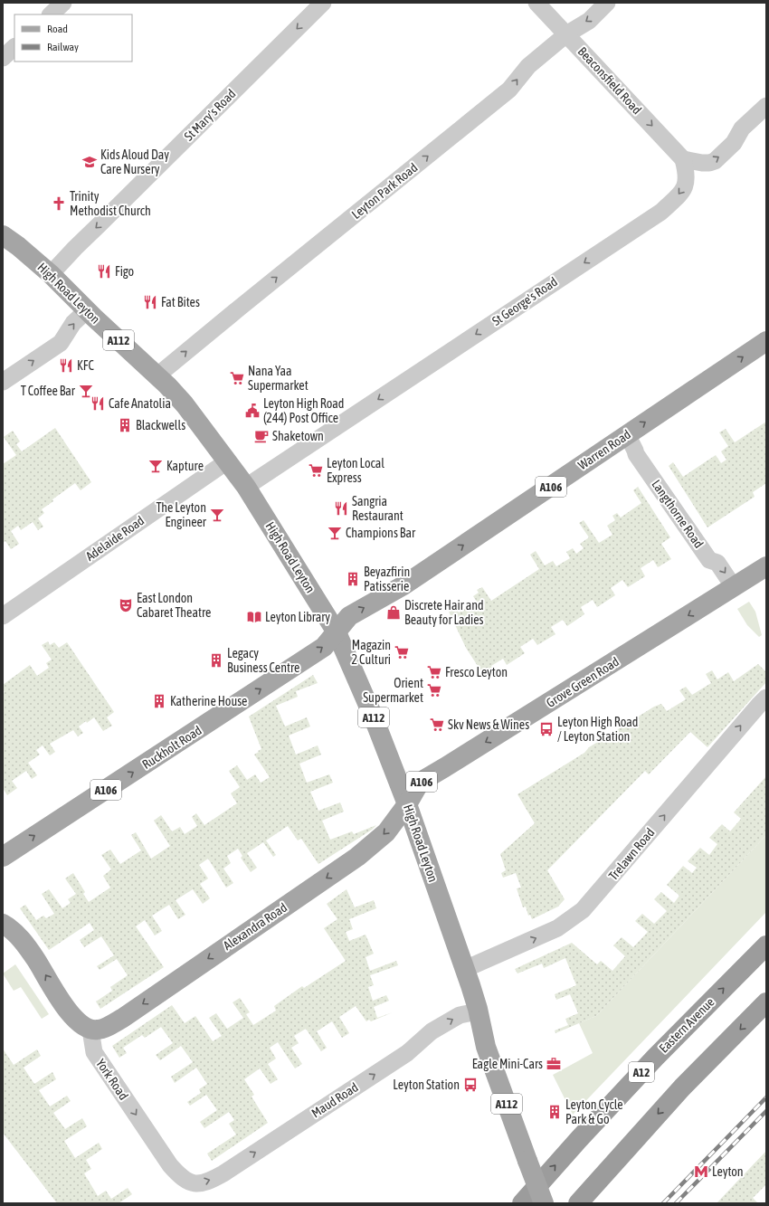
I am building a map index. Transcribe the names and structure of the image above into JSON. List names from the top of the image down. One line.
{"streets":{"highway":["Eastern Avenue","A12"],"main road":["High Road Leyton","A112","Warren Road","A106","Grove Green Road","Ruckholt Road","Alexandra Road"],"street":["Beaconsfield Road","St Mary's Road","Leyton Park Road","St George's Road","Langthorne Road","Adelaide Road","Trelawn Road","York Road","Maud Road"]},"crossings":[["Beaconsfield Road","Leyton Park Road"],["Beaconsfield Road","St George's Road"],["St Mary's Road","High Road Leyton"],["Leyton Park Road","High Road Leyton"],["High Road Leyton","St George's Road"],["High Road Leyton","Warren Road"],["High Road Leyton","Adelaide Road"],["High Road Leyton","Grove Green Road"],["High Road Leyton","Ruckholt Road"],["High Road Leyton","Trelawn Road"],["High Road Leyton","Alexandra Road"],["High Road Leyton","Maud Road"],["Warren Road","Langthorne Road"],["Warren Road","Ruckholt Road"],["Langthorne Road","Grove Green Road"],["Grove Green Road","Alexandra Road"],["Alexandra Road","York Road"],["York Road","Maud Road"]],"one_way":["Beaconsfield Road","St Mary's Road","Leyton Park Road","St George's Road","Warren Road","Langthorne Road","Grove Green Road","Ruckholt Road","Trelawn Road","Alexandra Road","York Road","Maud Road"],"places":{"school or university":["Kids Aloud Day Care Nursery"],"church":["Trinity Methodist Church"],"restaurant":["Figo","Fat Bites","KFC","Cafe Anatolia","Sangria Restaurant"],"supermarket":["Nana Yaa Supermarket","Leyton Local Express","Magazin 2 Culturi","Fresco Leyton","Orient Supermarket","Skv News & Wines"],"bar":["T Coffee Bar","Kapture","The Leyton Engineer","Champions Bar"],"public building":["Leyton High Road (244) Post Office"],"building":["Blackwells","Beyazfirin Patisserie","Legacy Business Centre","Katherine House","Leyton Cycle Park & Go"],"cafe":["Shaketown"],"theatre":["East London Cabaret Theatre"],"shop":["Discrete Hair and Beauty for Ladies"],"library":["Leyton Library"],"bus stop":["Leyton High Road / Leyton Station","Leyton Station"],"office":["Eagle Mini-Cars"],"metro station":["Leyton"]},"legend":["Road","Railway"]}
